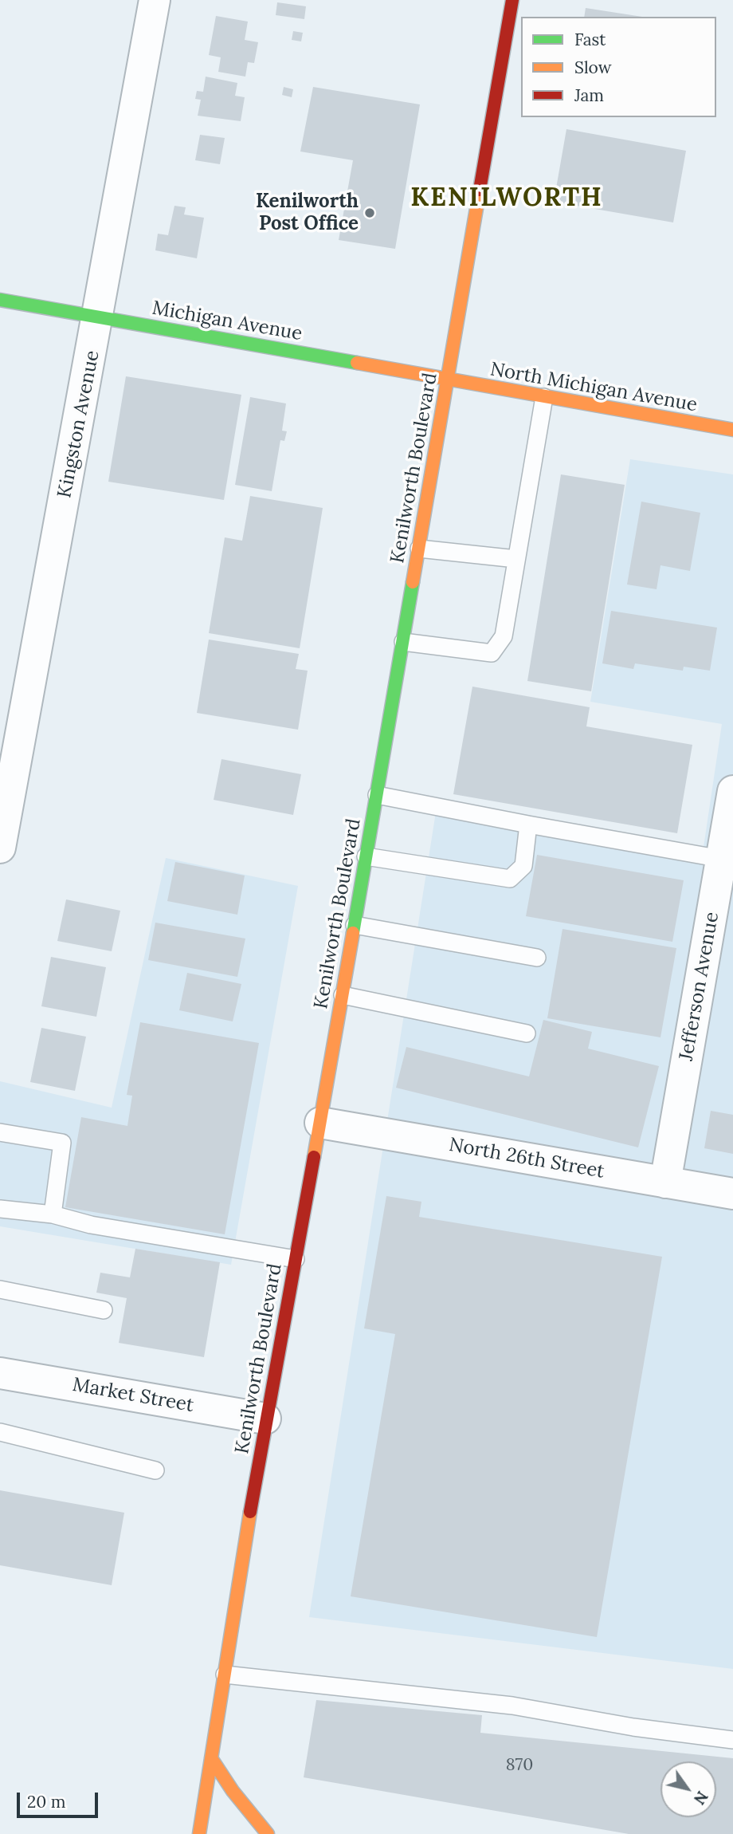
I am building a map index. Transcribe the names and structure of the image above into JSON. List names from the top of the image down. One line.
{"streets":{"main road":["Michigan Avenue","North Michigan Avenue","Kenilworth Boulevard"],"street":["Kingston Avenue","Jefferson Avenue","North 26th Street","Market Street"]},"crossings":[["Michigan Avenue","North Michigan Avenue"],["Michigan Avenue","Kingston Avenue"],["Michigan Avenue","Kenilworth Boulevard"],["North Michigan Avenue","Kenilworth Boulevard"],["Kenilworth Boulevard","North 26th Street"],["Kenilworth Boulevard","Market Street"],["Jefferson Avenue","North 26th Street"]],"districts":["KENILWORTH"],"places":["Kenilworth Post Office"],"house_numbers":["870"],"legend":["Fast","Slow","Jam"],"scale_bar":"20 m","north":"bottom right"}
